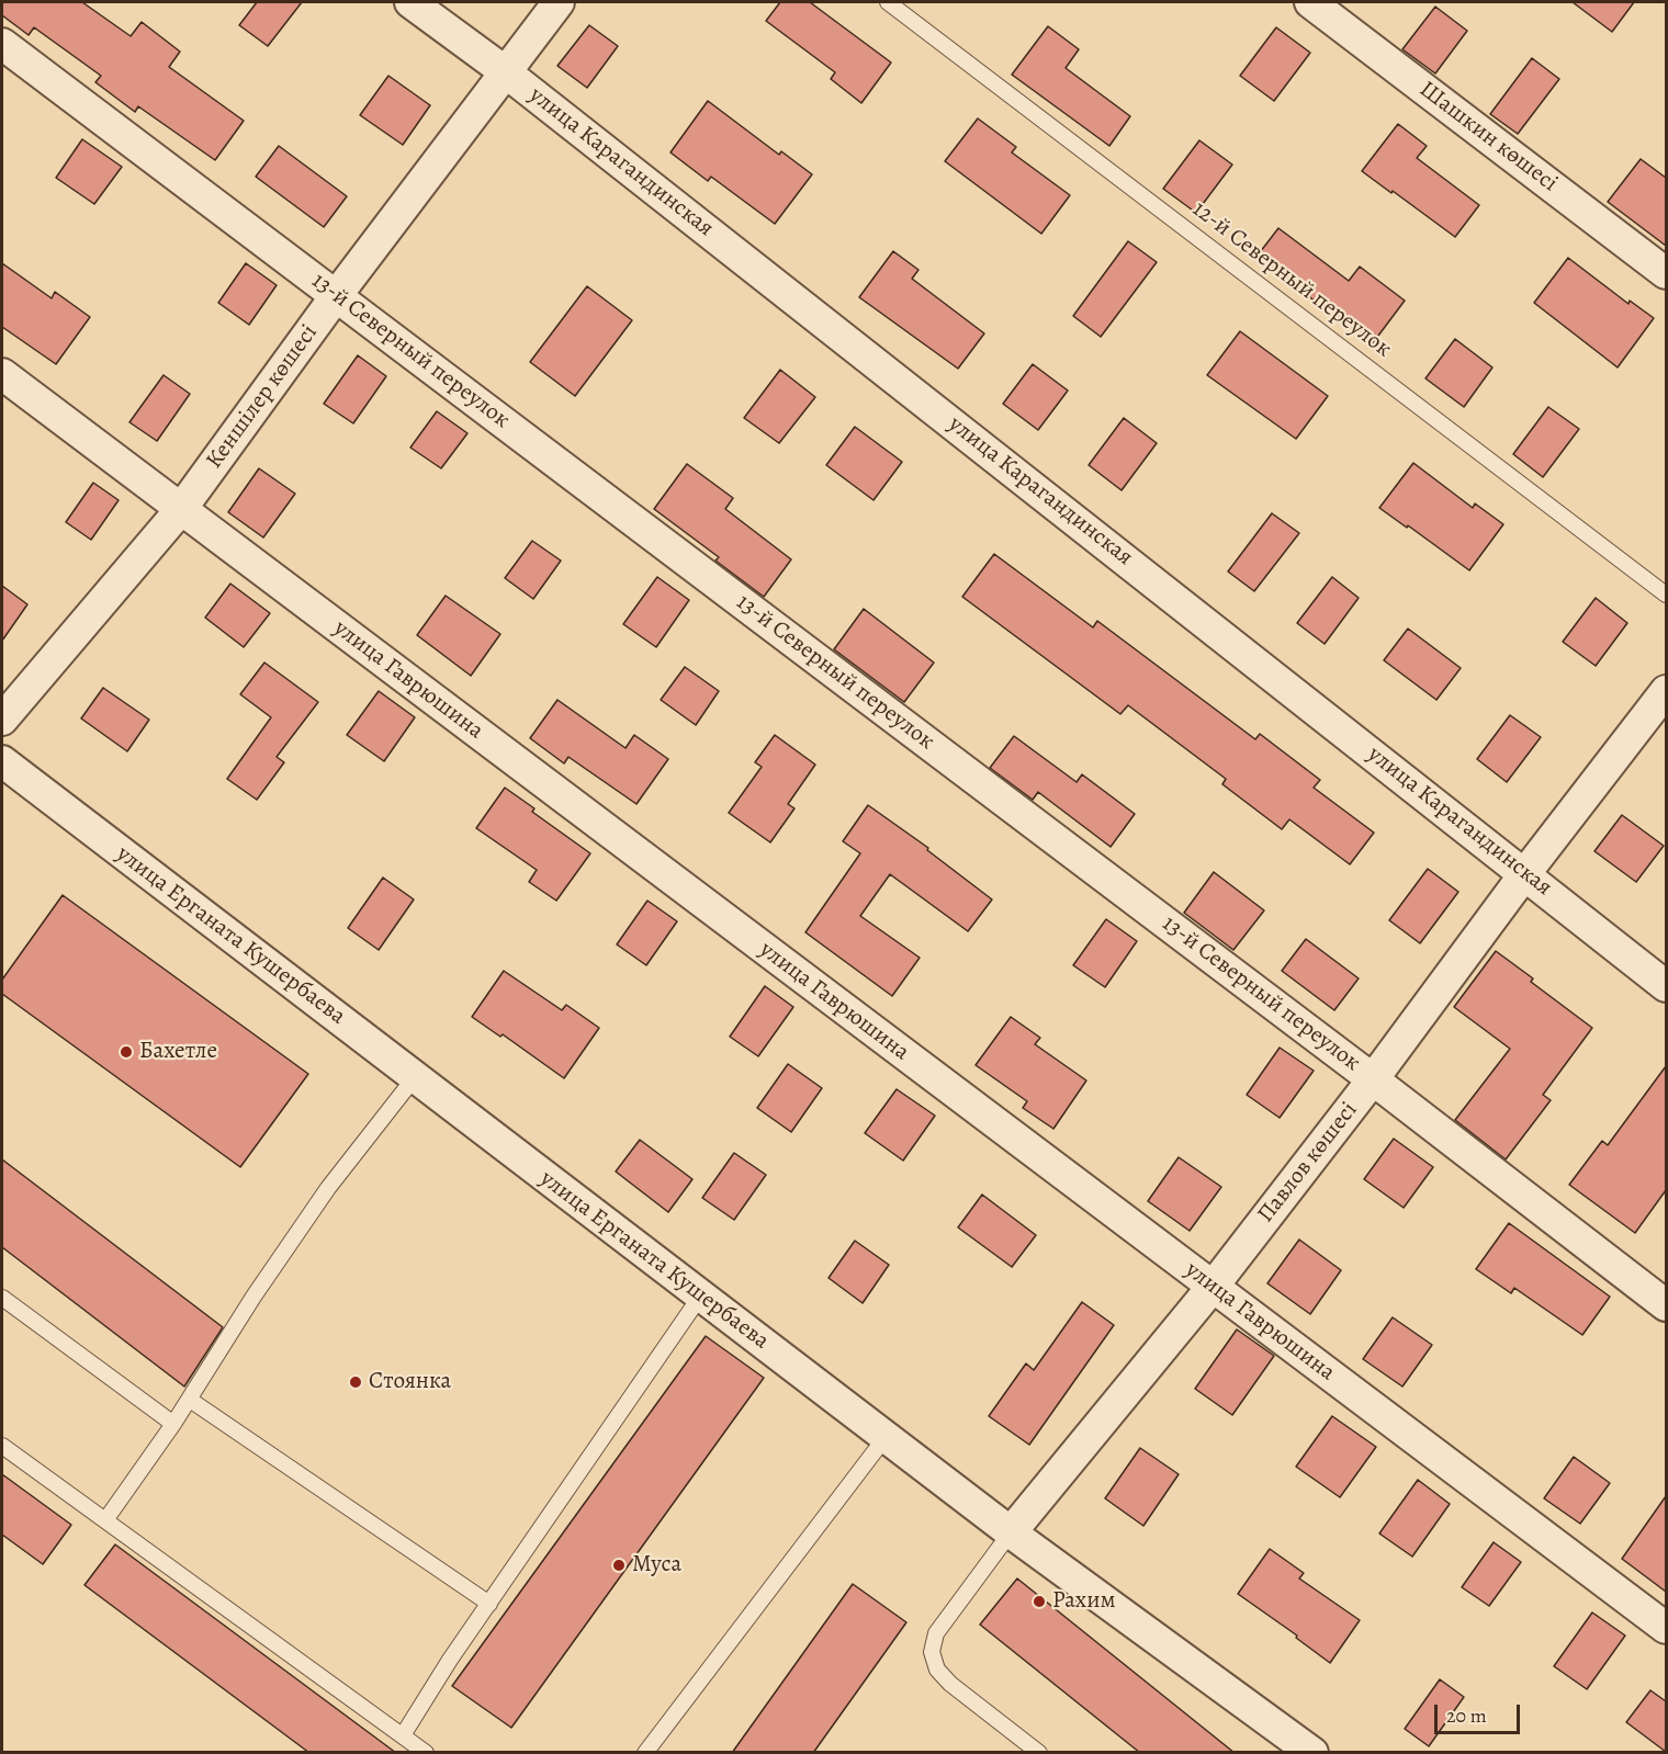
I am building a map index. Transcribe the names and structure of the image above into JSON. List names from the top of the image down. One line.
{"streets":{"street":["Шашкин көшесі","улица Карагандинская","13-й Северный переулок","Кеншілер көшесі","улица Гаврюшина","улица Ерганата Кушербаева","Павлов көшесі"],"lane":["12-й Северный переулок"]},"crossings":[["улица Карагандинская","Кеншілер көшесі"],["улица Карагандинская","Павлов көшесі"],["13-й Северный переулок","Кеншілер көшесі"],["13-й Северный переулок","Павлов көшесі"],["Кеншілер көшесі","улица Гаврюшина"],["улица Гаврюшина","Павлов көшесі"],["улица Ерганата Кушербаева","Павлов көшесі"]],"places":["Бахетле","Стоянка","Муса","Рахим"],"scale_bar":"20 m"}
